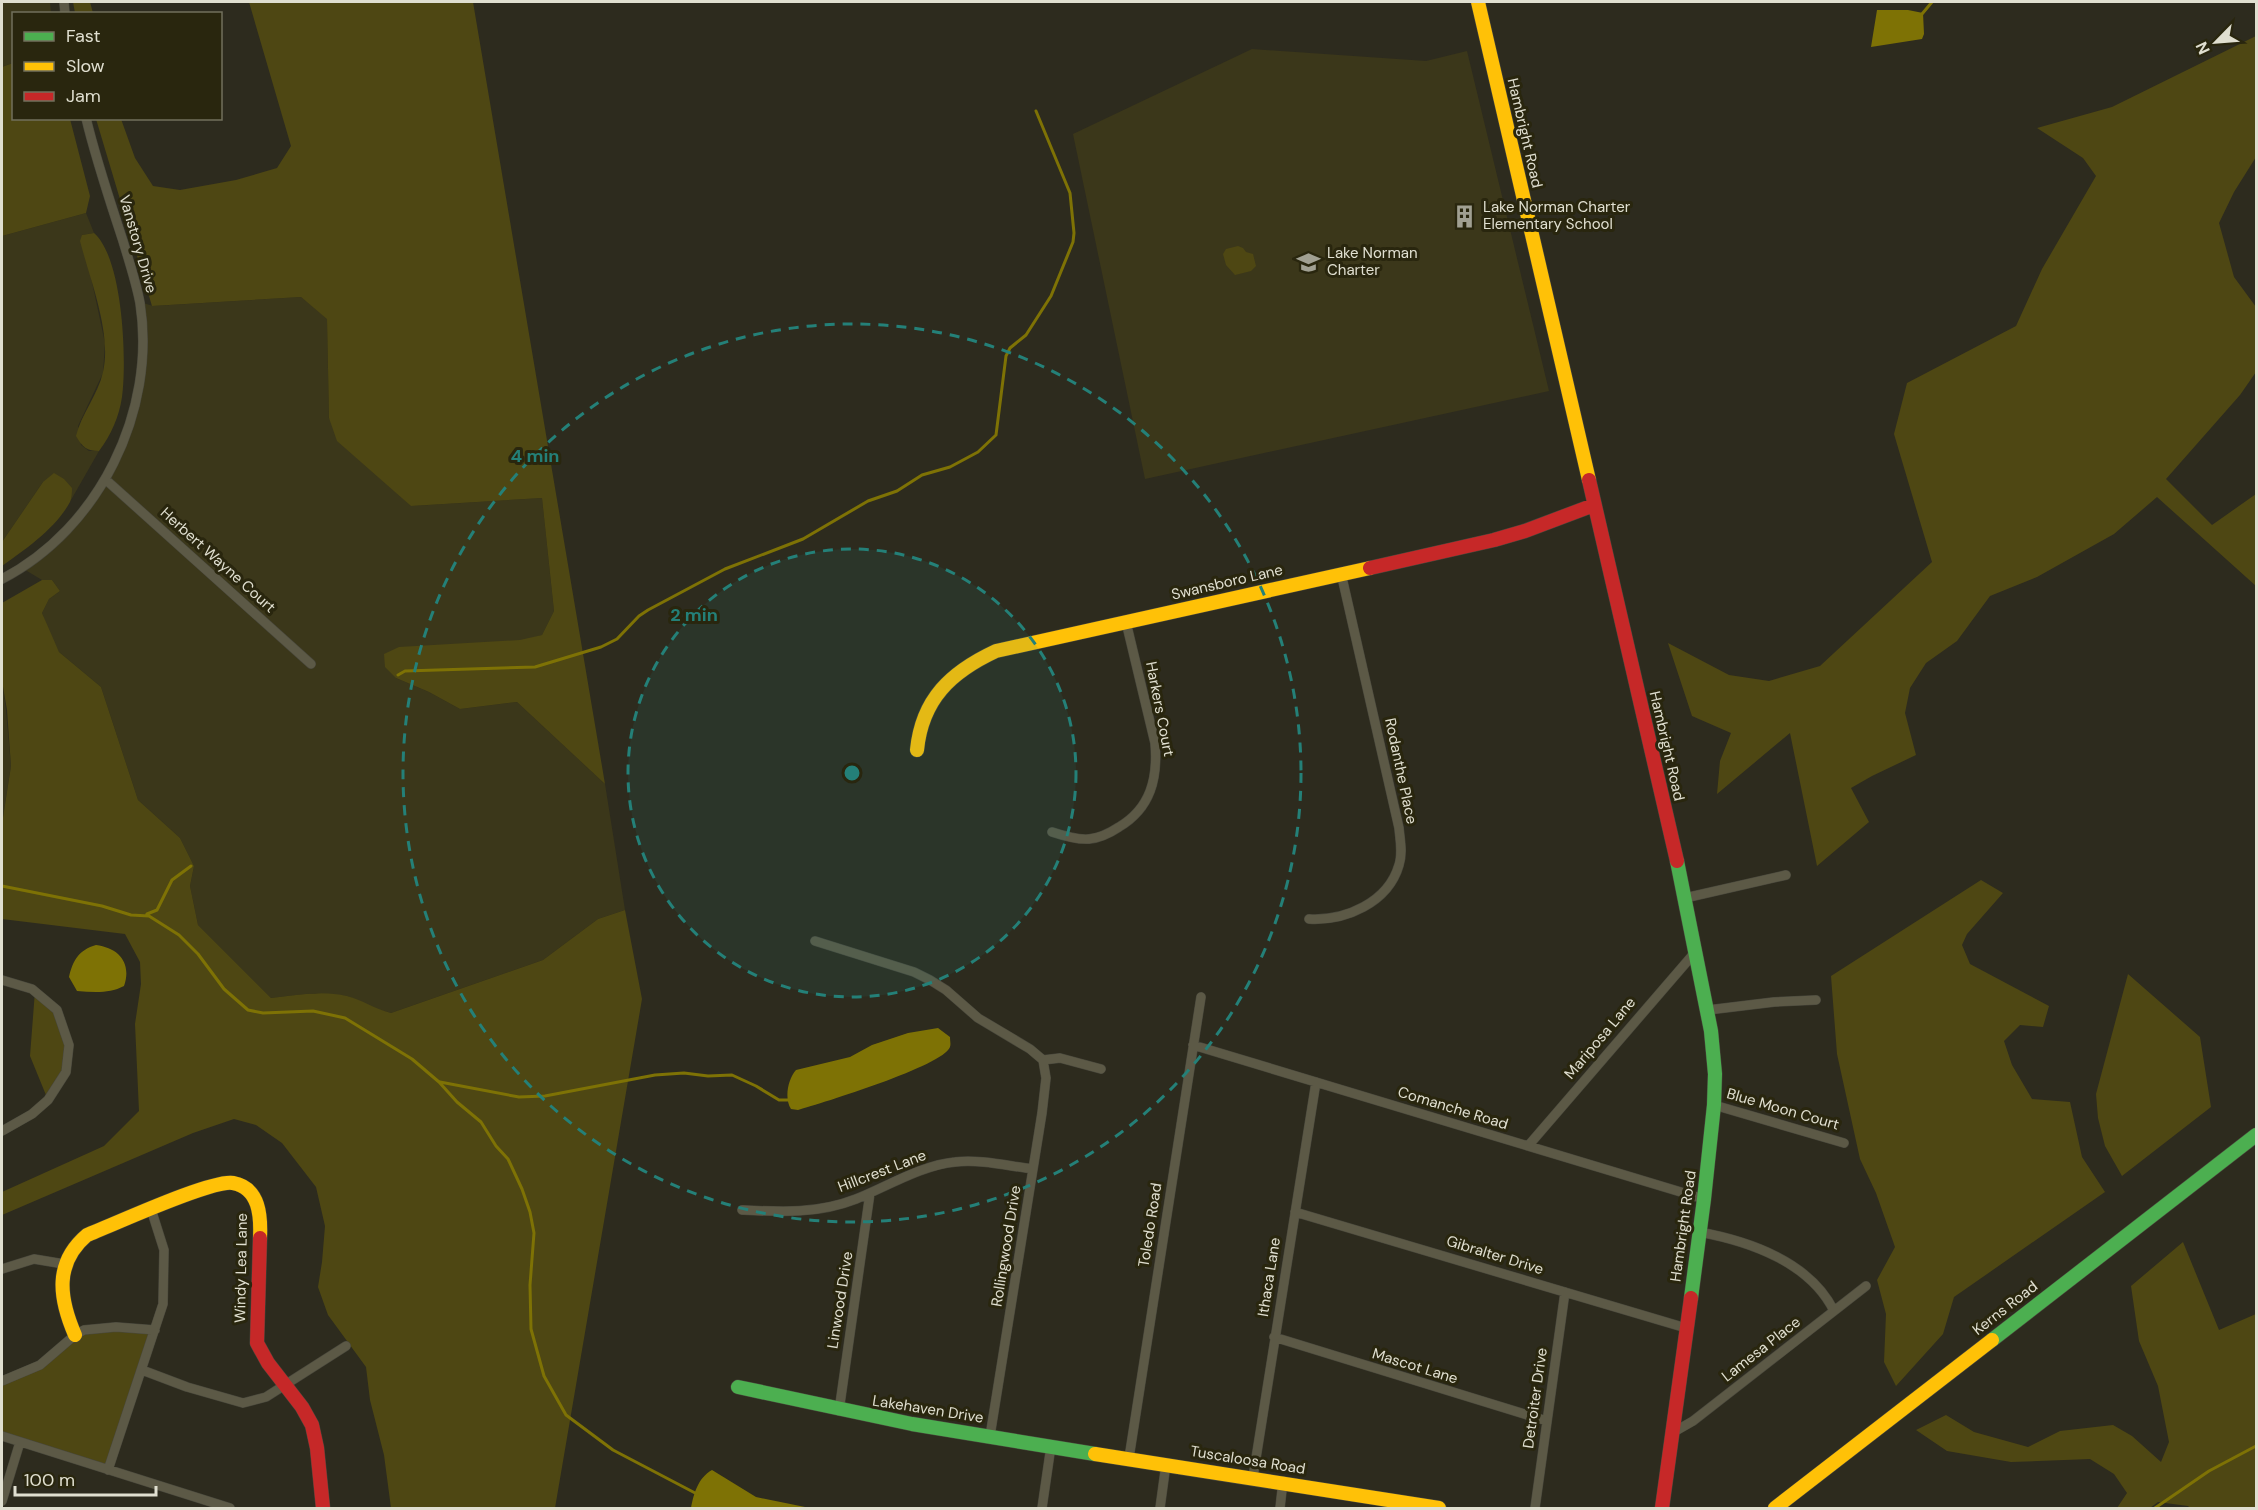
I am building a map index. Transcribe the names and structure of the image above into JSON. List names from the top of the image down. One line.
{"streets":{"street":["Hambright Road","Vanstory Drive","Herbert Wayne Court","Swansboro Lane","Harkers Court","Rodanthe Place","Mariposa Lane","Comanche Road","Blue Moon Court","Hillcrest Lane","Toledo Road","Rollingwood Drive","Gibralter Drive","Windy Lea Lane","Ithaca Lane","Linwood Drive","Kerns Road","Lamesa Place","Mascot Lane","Detroiter Drive","Lakehaven Drive","Tuscaloosa Road"]},"crossings":[["Hambright Road","Swansboro Lane"],["Hambright Road","Mariposa Lane"],["Hambright Road","Comanche Road"],["Hambright Road","Blue Moon Court"],["Hambright Road","Gibralter Drive"],["Hambright Road","Lamesa Place"],["Vanstory Drive","Herbert Wayne Court"],["Swansboro Lane","Harkers Court"],["Swansboro Lane","Rodanthe Place"],["Mariposa Lane","Comanche Road"],["Comanche Road","Toledo Road"],["Comanche Road","Ithaca Lane"],["Hillcrest Lane","Rollingwood Drive"],["Hillcrest Lane","Linwood Drive"],["Toledo Road","Tuscaloosa Road"],["Rollingwood Drive","Lakehaven Drive"],["Gibralter Drive","Ithaca Lane"],["Gibralter Drive","Detroiter Drive"],["Ithaca Lane","Mascot Lane"],["Ithaca Lane","Tuscaloosa Road"],["Linwood Drive","Lakehaven Drive"],["Mascot Lane","Detroiter Drive"],["Lakehaven Drive","Tuscaloosa Road"]],"places":{"building":["Lake Norman Charter Elementary School"],"school or university":["Lake Norman Charter"]},"legend":["Fast","Slow","Jam"],"scale_bar":"100 m","north":"bottom left","rings":["4 min","2 min"]}
